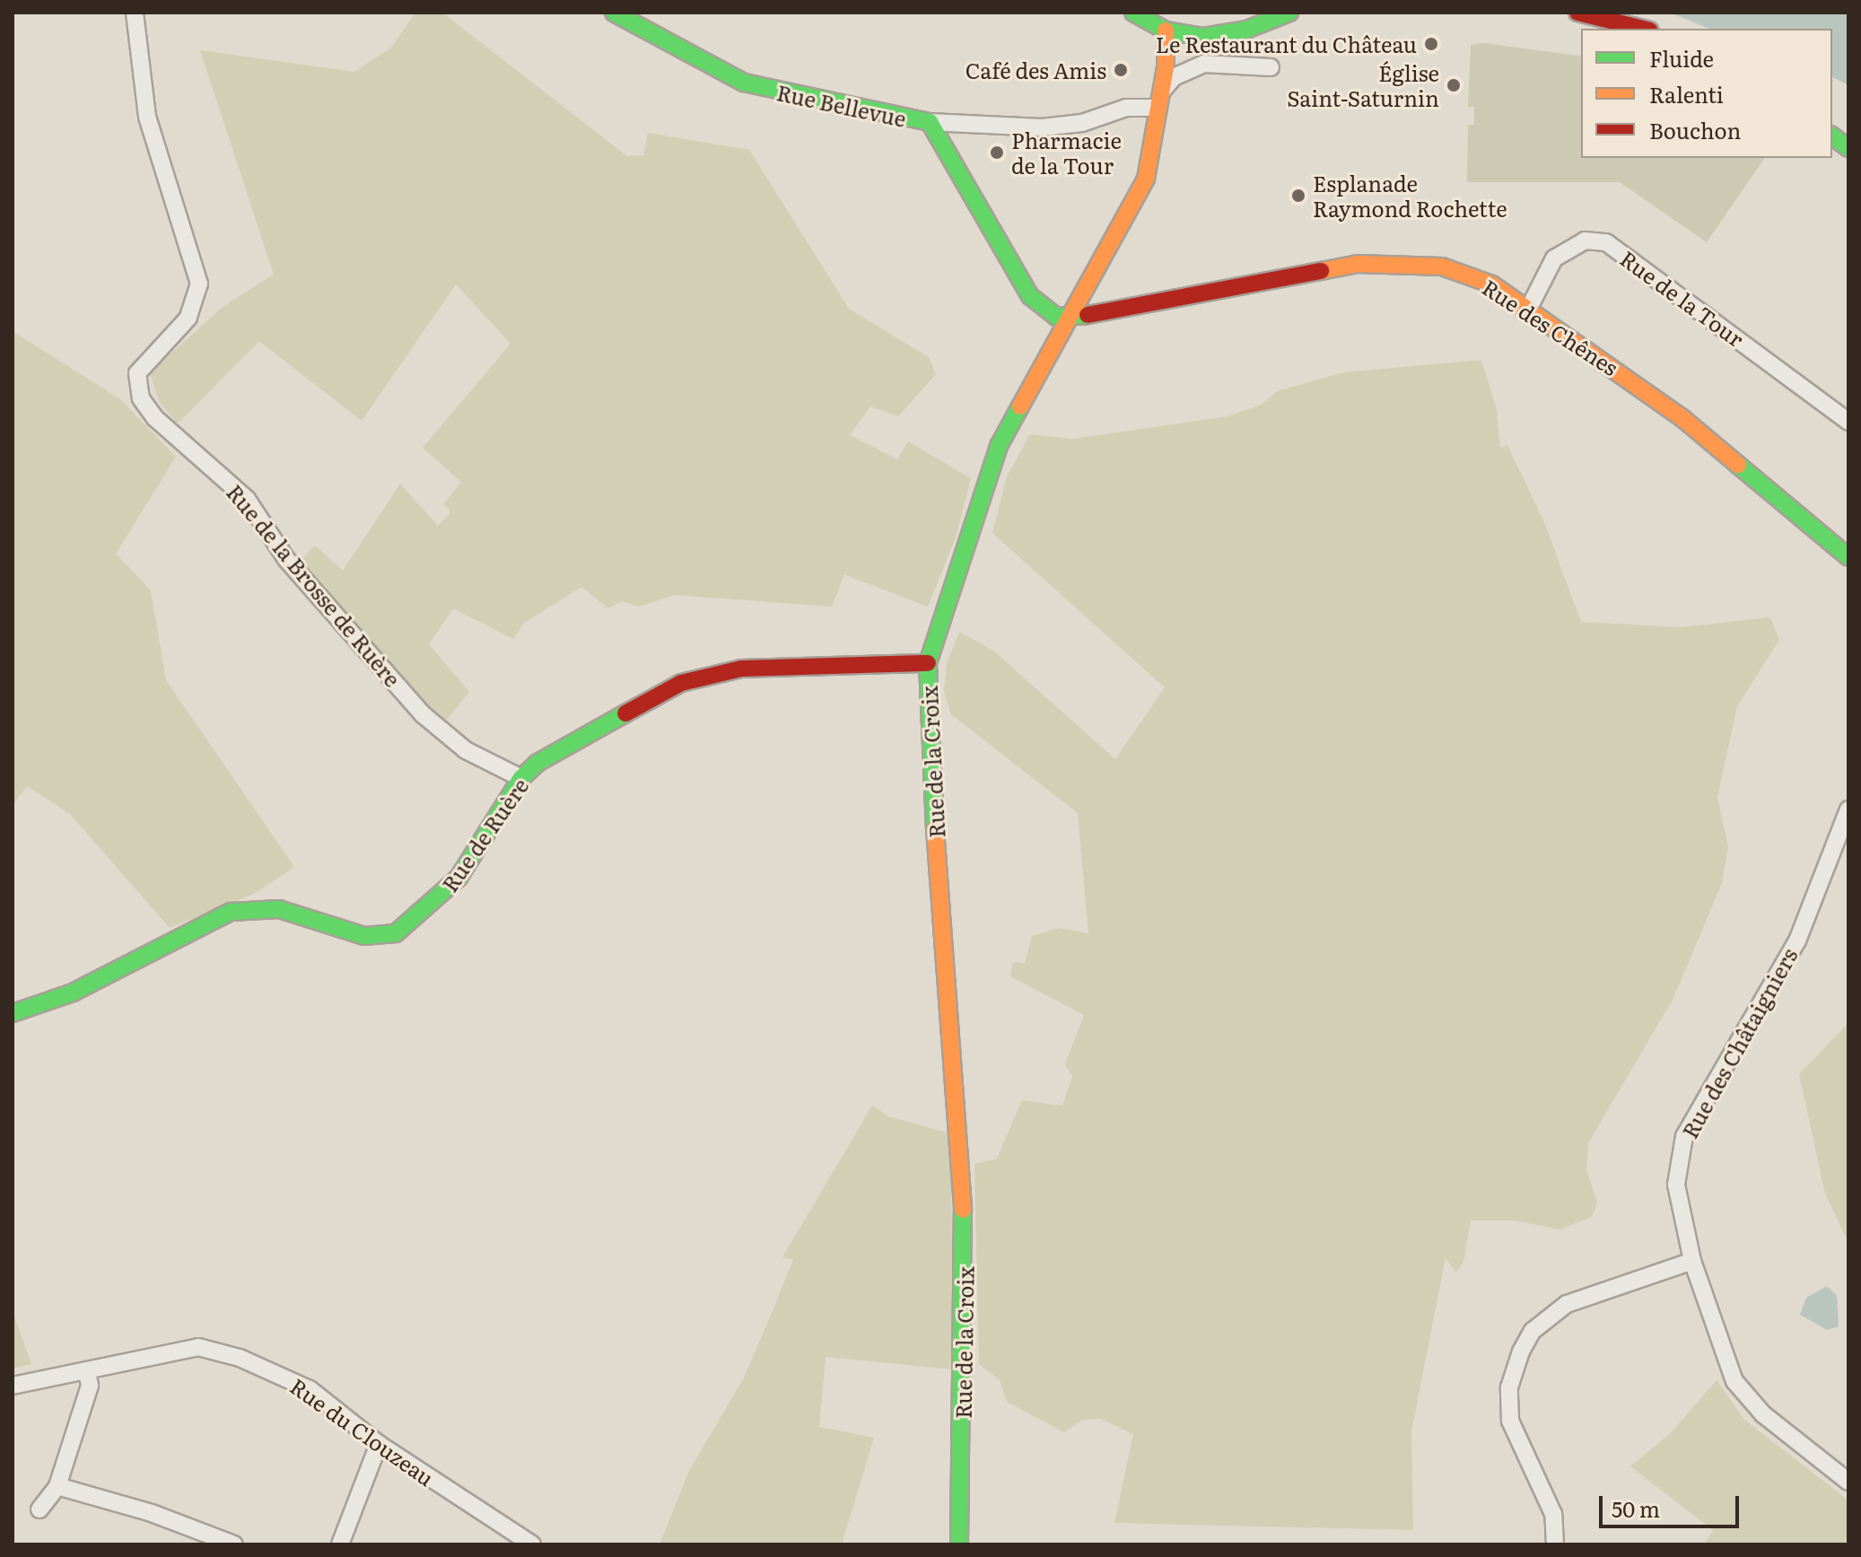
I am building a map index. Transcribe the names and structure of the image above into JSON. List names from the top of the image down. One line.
{"streets":{"street":["Rue Bellevue","Rue de la Tour","Rue des Chênes","Rue de la Brosse de Ruère","Rue de la Croix","Rue de Ruère","Rue des Châtaigniers","Rue du Clouzeau"]},"crossings":[["Rue Bellevue","Rue des Chênes"],["Rue Bellevue","Rue de la Croix"],["Rue de la Tour","Rue des Chênes"],["Rue des Chênes","Rue de la Croix"],["Rue de la Brosse de Ruère","Rue de Ruère"],["Rue de la Croix","Rue de Ruère"]],"places":["Le Restaurant du Château","Café des Amis","Église Saint-Saturnin","Pharmacie de la Tour","Esplanade Raymond Rochette"],"legend":["Fluide","Ralenti","Bouchon"],"scale_bar":"50 m"}
